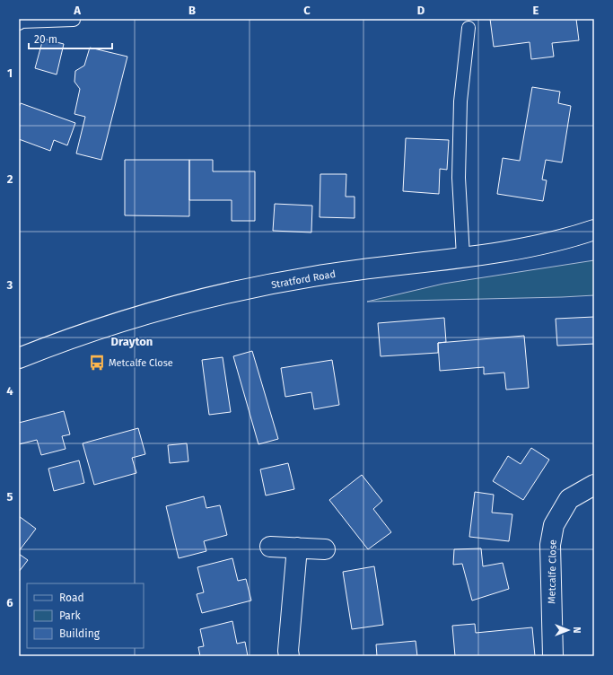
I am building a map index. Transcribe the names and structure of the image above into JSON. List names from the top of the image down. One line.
{"streets":{"main road":["Stratford Road","Metcalfe Close"]},"districts":["Drayton"],"places":{"bus stop":["Metcalfe Close"]},"legend":["Road","Park","Building"],"scale_bar":"20 m","north":"right","grid":{"columns":["A","B","C","D","E"],"rows":["1","2","3","4","5","6"]}}
